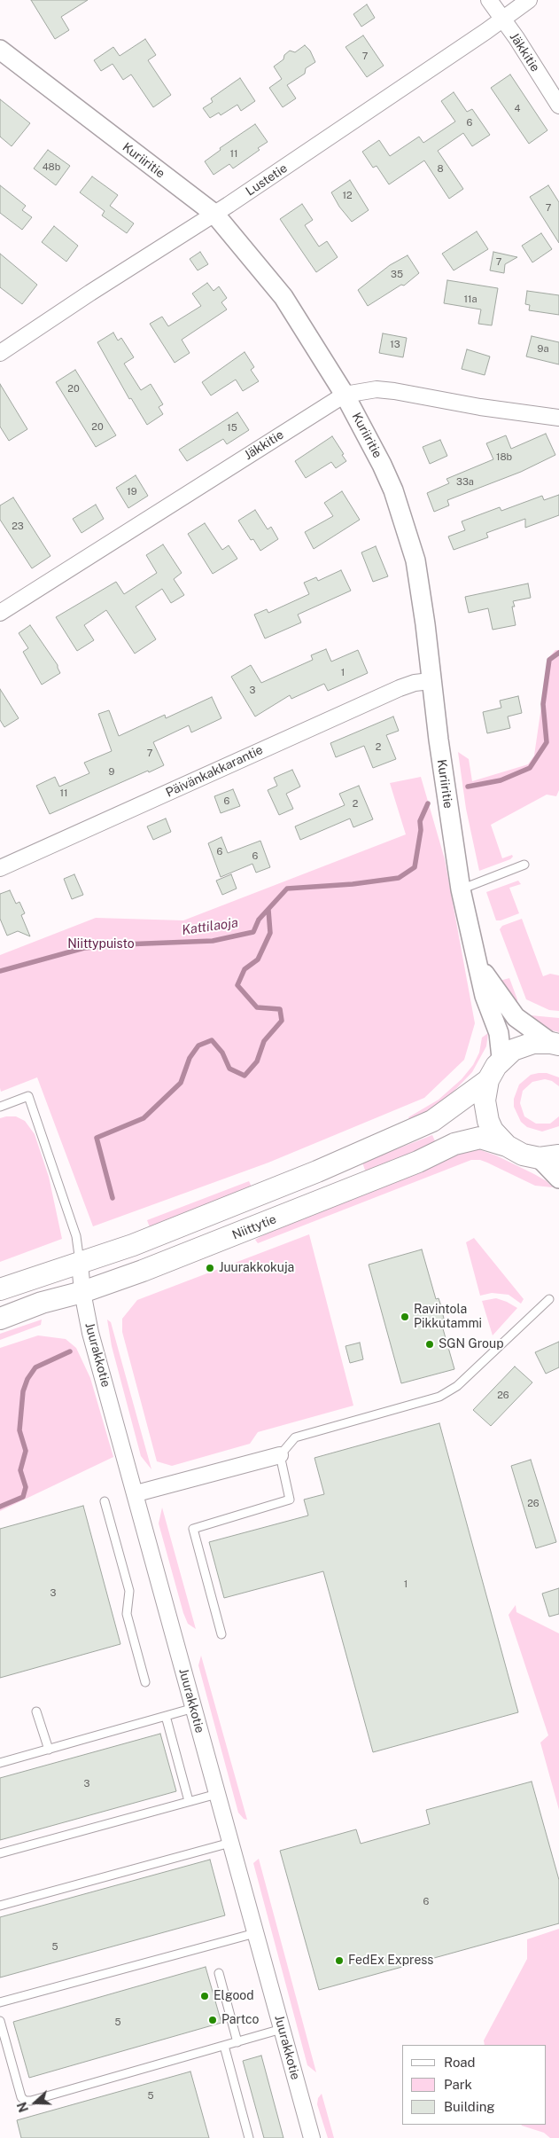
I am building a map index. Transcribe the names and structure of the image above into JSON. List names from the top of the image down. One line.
{"streets":{"main road":["Niittytie"],"street":["Jäkkitie","Kuriiritie","Lustetie","Päivänkakkarantie","Juurakkotie"]},"crossings":[["Jäkkitie","Kuriiritie"],["Jäkkitie","Lustetie"],["Kuriiritie","Lustetie"],["Kuriiritie","Päivänkakkarantie"],["Niittytie","Juurakkotie"]],"water":["Kattilaoja"],"parks":["Niittypuisto"],"places":["Juurakkokuja","Ravintola Pikkutammi","SGN Group","FedEx Express","Elgood","Partco"],"house_numbers":["7","4","6","11","48b","8","12","7","7","35","11a","13","9a","20","20","15","18b","33a","19","23","1","3","2","7","9","11","6","2","6","6","26","26","1","3","3","6","5","5","5"],"legend":["Road","Park","Building"],"north":"left"}
